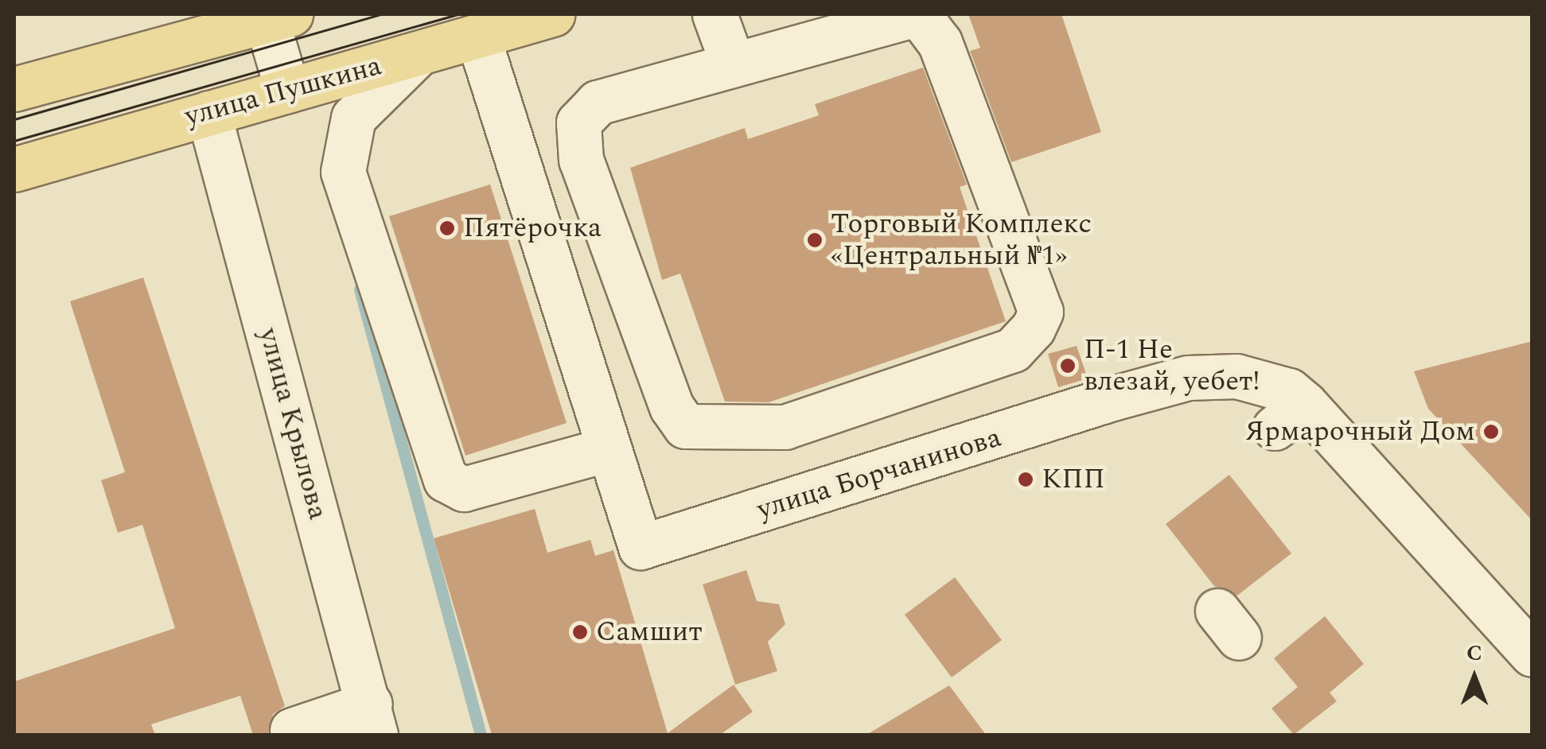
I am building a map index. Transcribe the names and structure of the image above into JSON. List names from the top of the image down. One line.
{"streets":{"main road":["улица Пушкина"],"street":["улица Крылова","улица Борчанинова"]},"crossings":[["улица Пушкина","улица Крылова"],["улица Пушкина","улица Борчанинова"]],"places":["Пятёрочка","Торговый Комплекс «Центральный №1»","П-1 Не влезай, уебет!","Ярмарочный Дом","КПП","Самшит"],"north":"top"}
